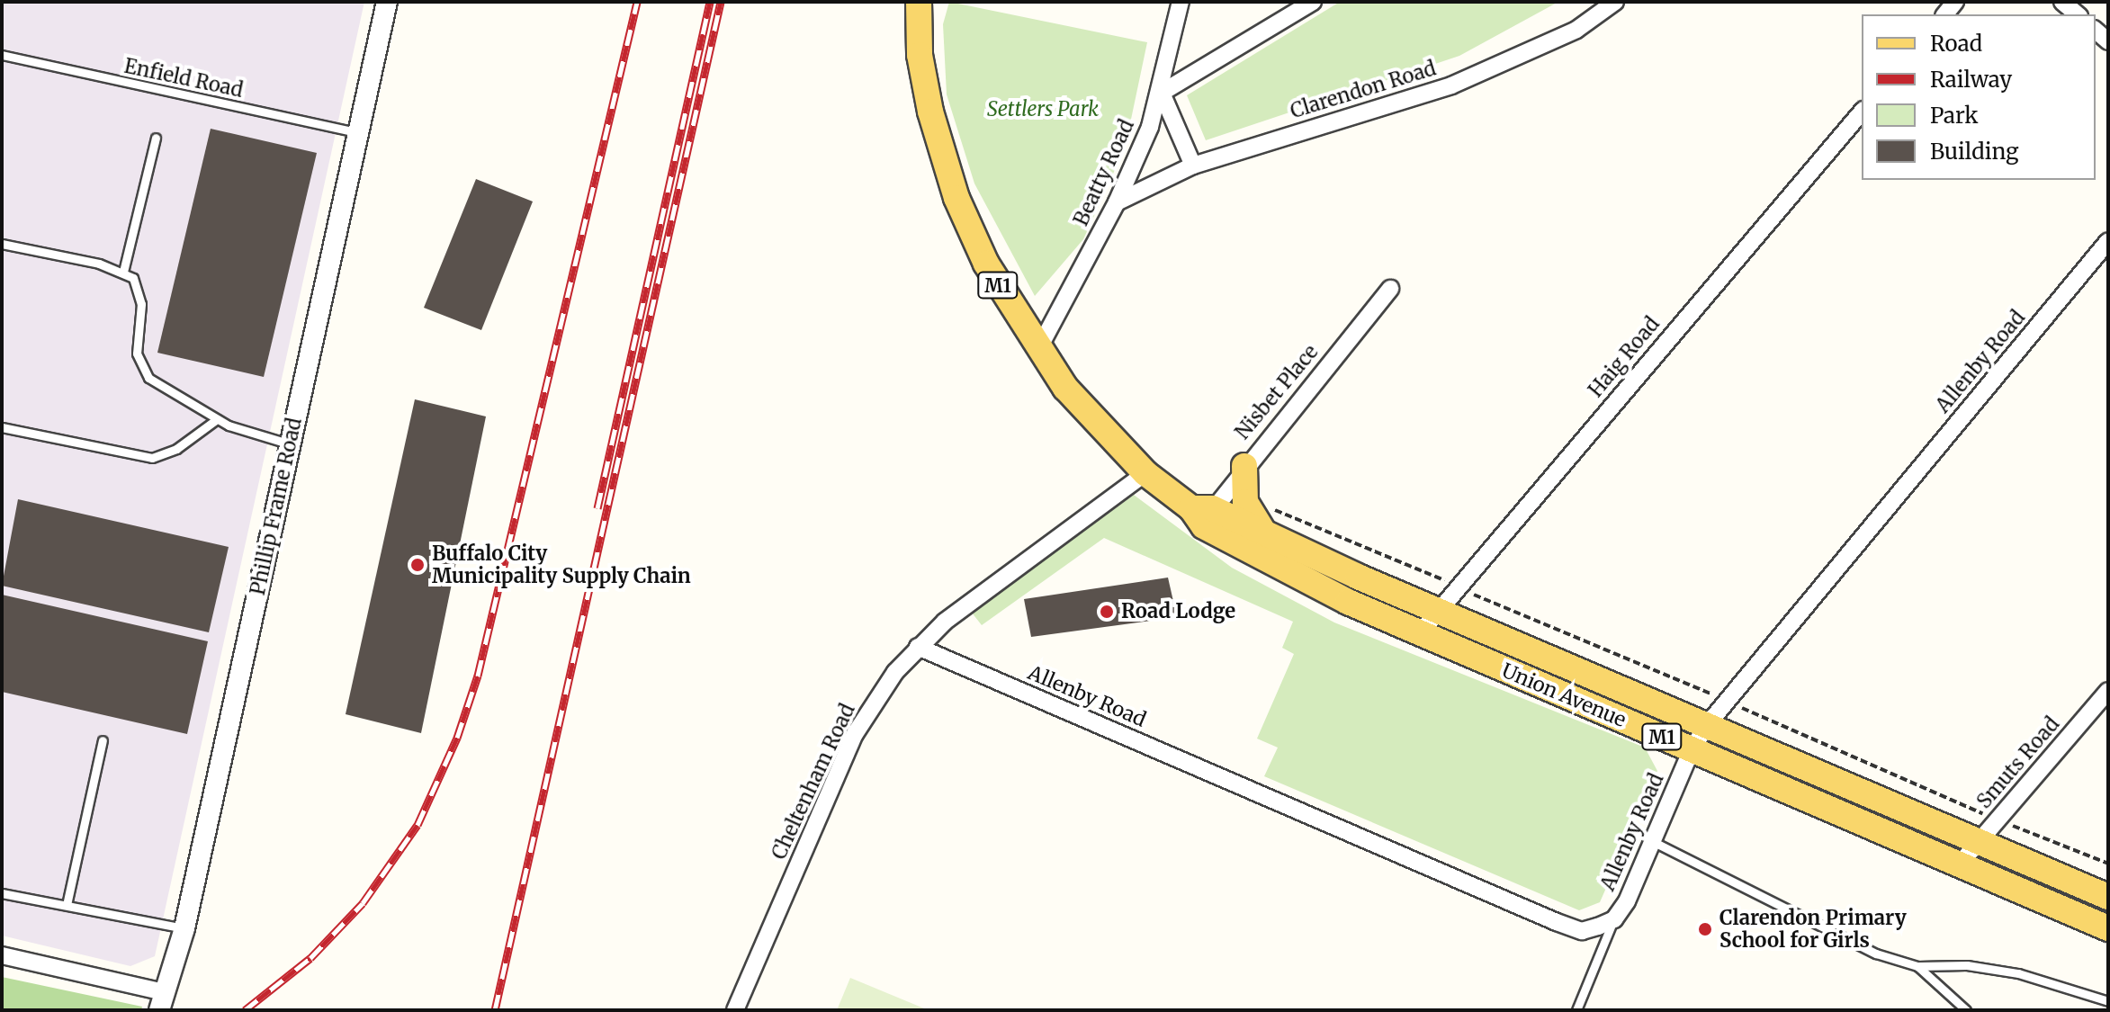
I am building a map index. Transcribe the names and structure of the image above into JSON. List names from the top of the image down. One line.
{"streets":{"main road":["M1","Union Avenue"],"street":["Clarendon Road","Beatty Road","Haig Road","Allenby Road","Nisbet Place","Phillip Frame Road","Smuts Road","Cheltenham Road"],"lane":["Enfield Road"]},"crossings":[["Enfield Road","Phillip Frame Road"],["Clarendon Road","Beatty Road"],["Beatty Road","Union Avenue"],["Haig Road","Union Avenue"],["Allenby Road","Union Avenue"],["Allenby Road","Cheltenham Road"],["Nisbet Place","Union Avenue"],["Union Avenue","Smuts Road"],["Union Avenue","Cheltenham Road"]],"parks":["Settlers Park"],"places":["Buffalo City Municipality Supply Chain","Road Lodge","Clarendon Primary School for Girls"],"legend":["Road","Railway","Park","Building"]}
